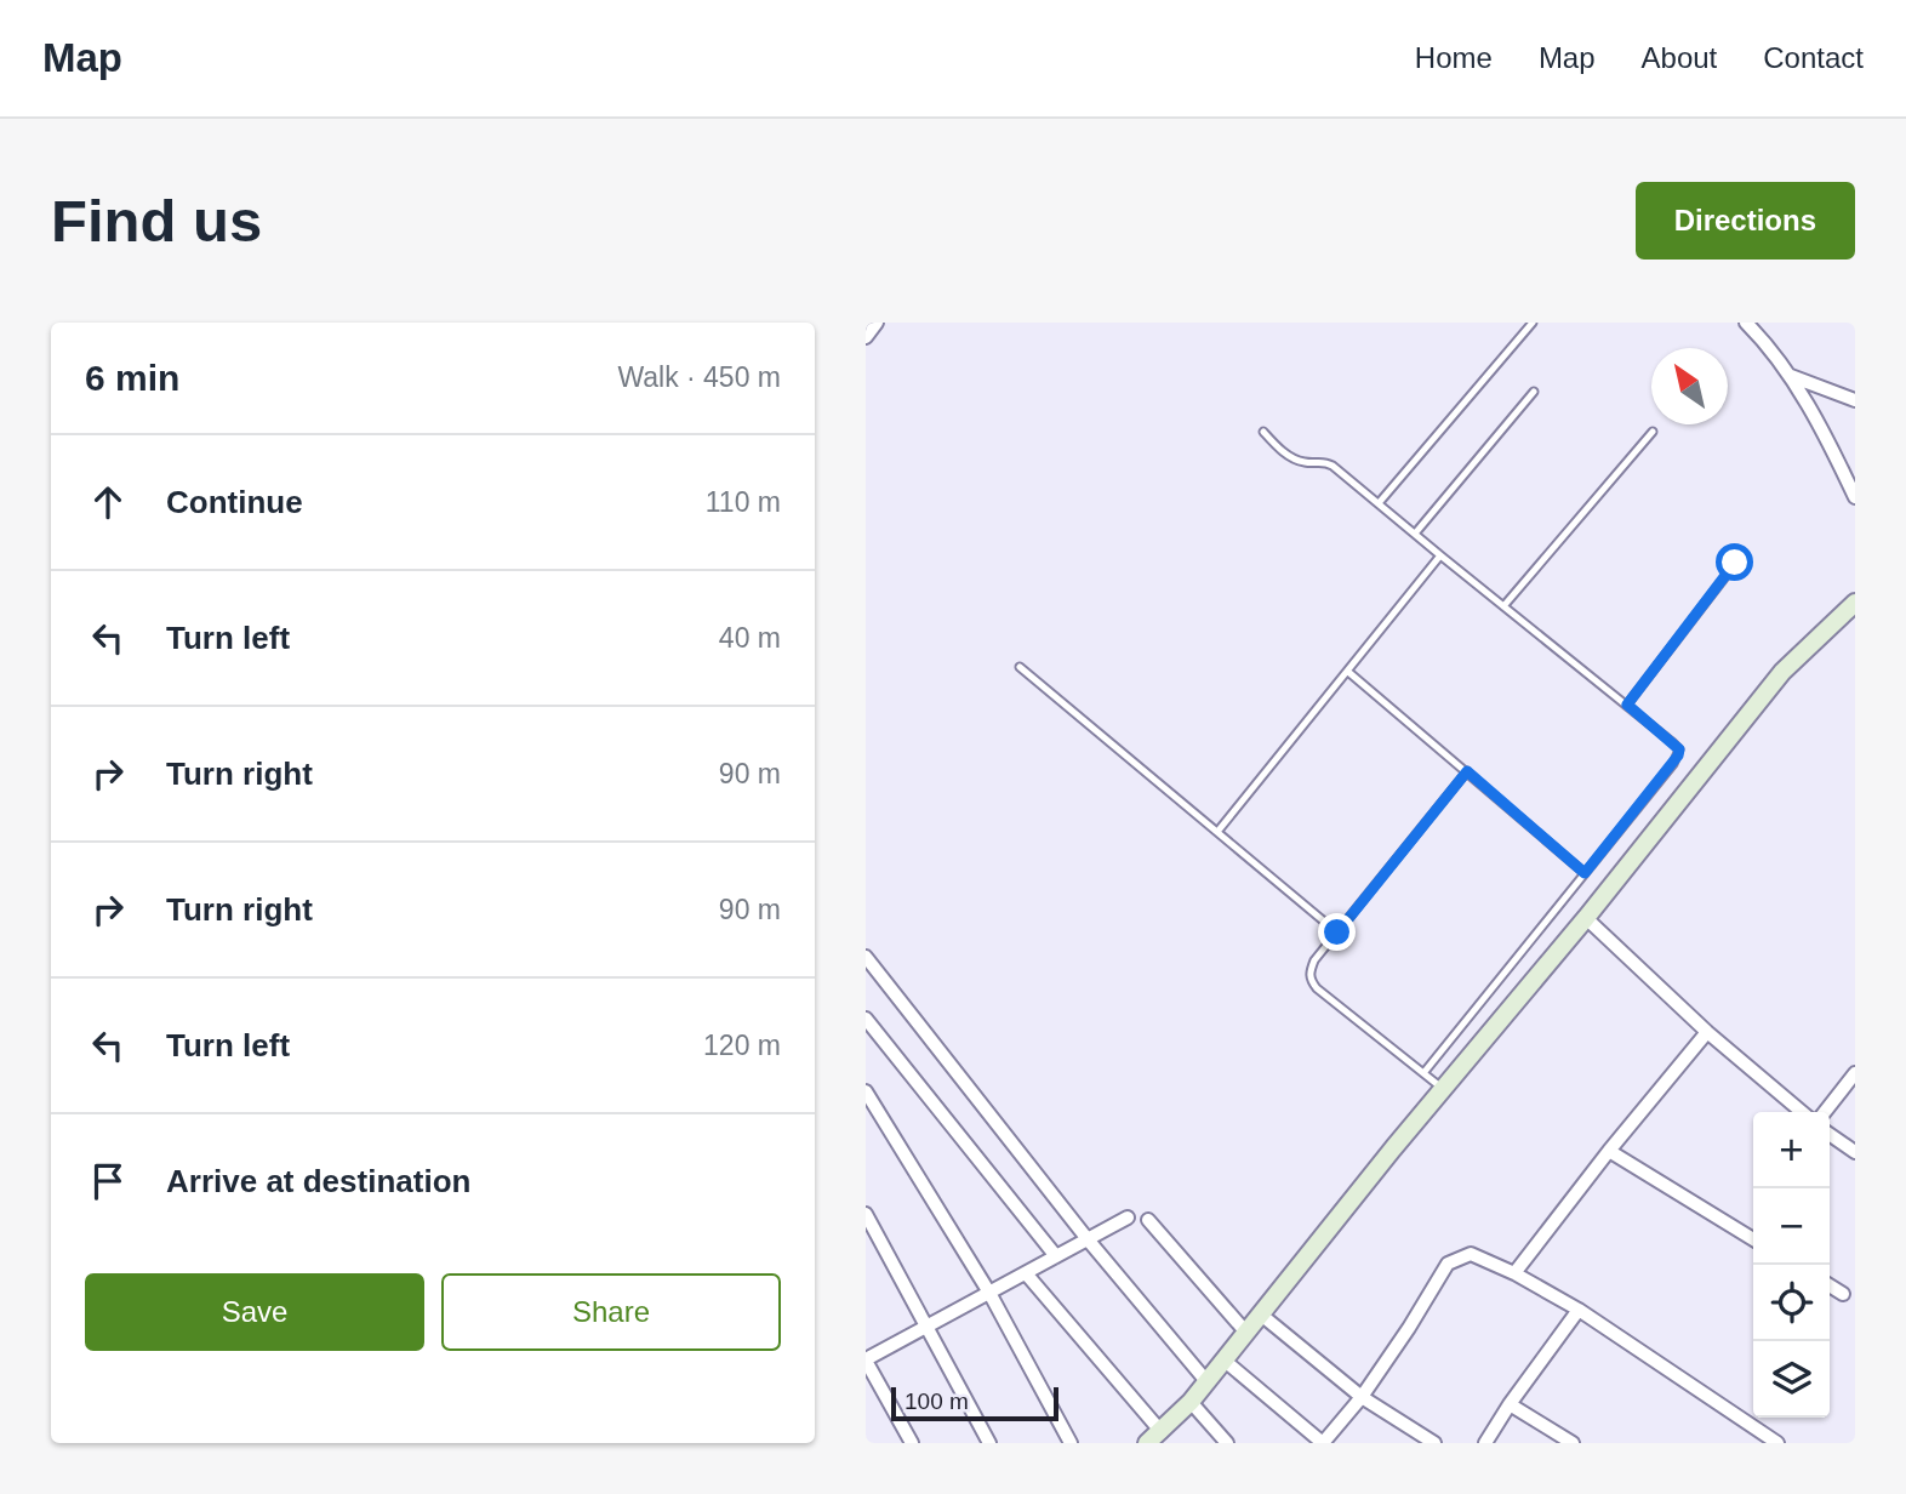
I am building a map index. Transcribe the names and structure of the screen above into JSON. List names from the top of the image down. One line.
{"scale_bar":"100 m","north":"top left","page":{"header":"Map","nav":["Home","Map","About","Contact"],"buttons":["Directions",["Save","Share"]],"title":"Find us","heading":["6 min","Walk · 450 m"],"list":[["Continue","110 m"],["Turn left","40 m"],["Turn right","90 m"],["Turn right","90 m"],["Turn left","120 m"],"Arrive at destination"],"map_buttons":["+","−"],"scale":"100 m"}}
